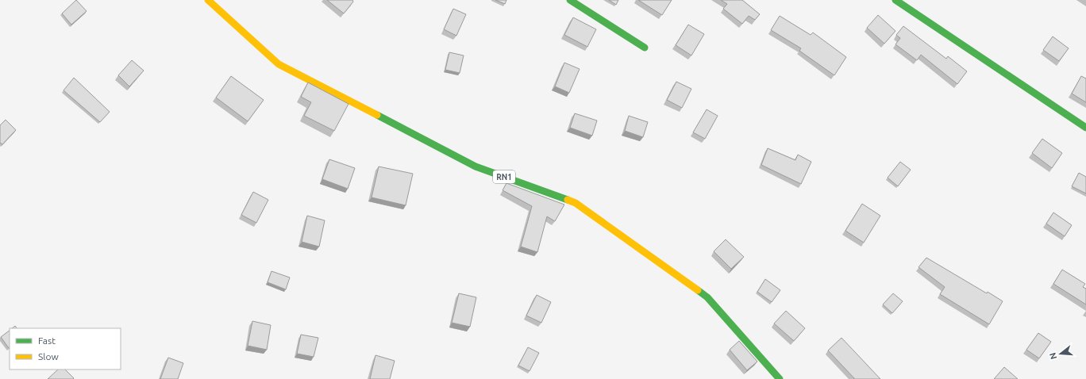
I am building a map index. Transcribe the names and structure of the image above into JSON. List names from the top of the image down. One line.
{"streets":{"main road":["RN1"]},"legend":["Fast","Slow"],"north":"left"}
